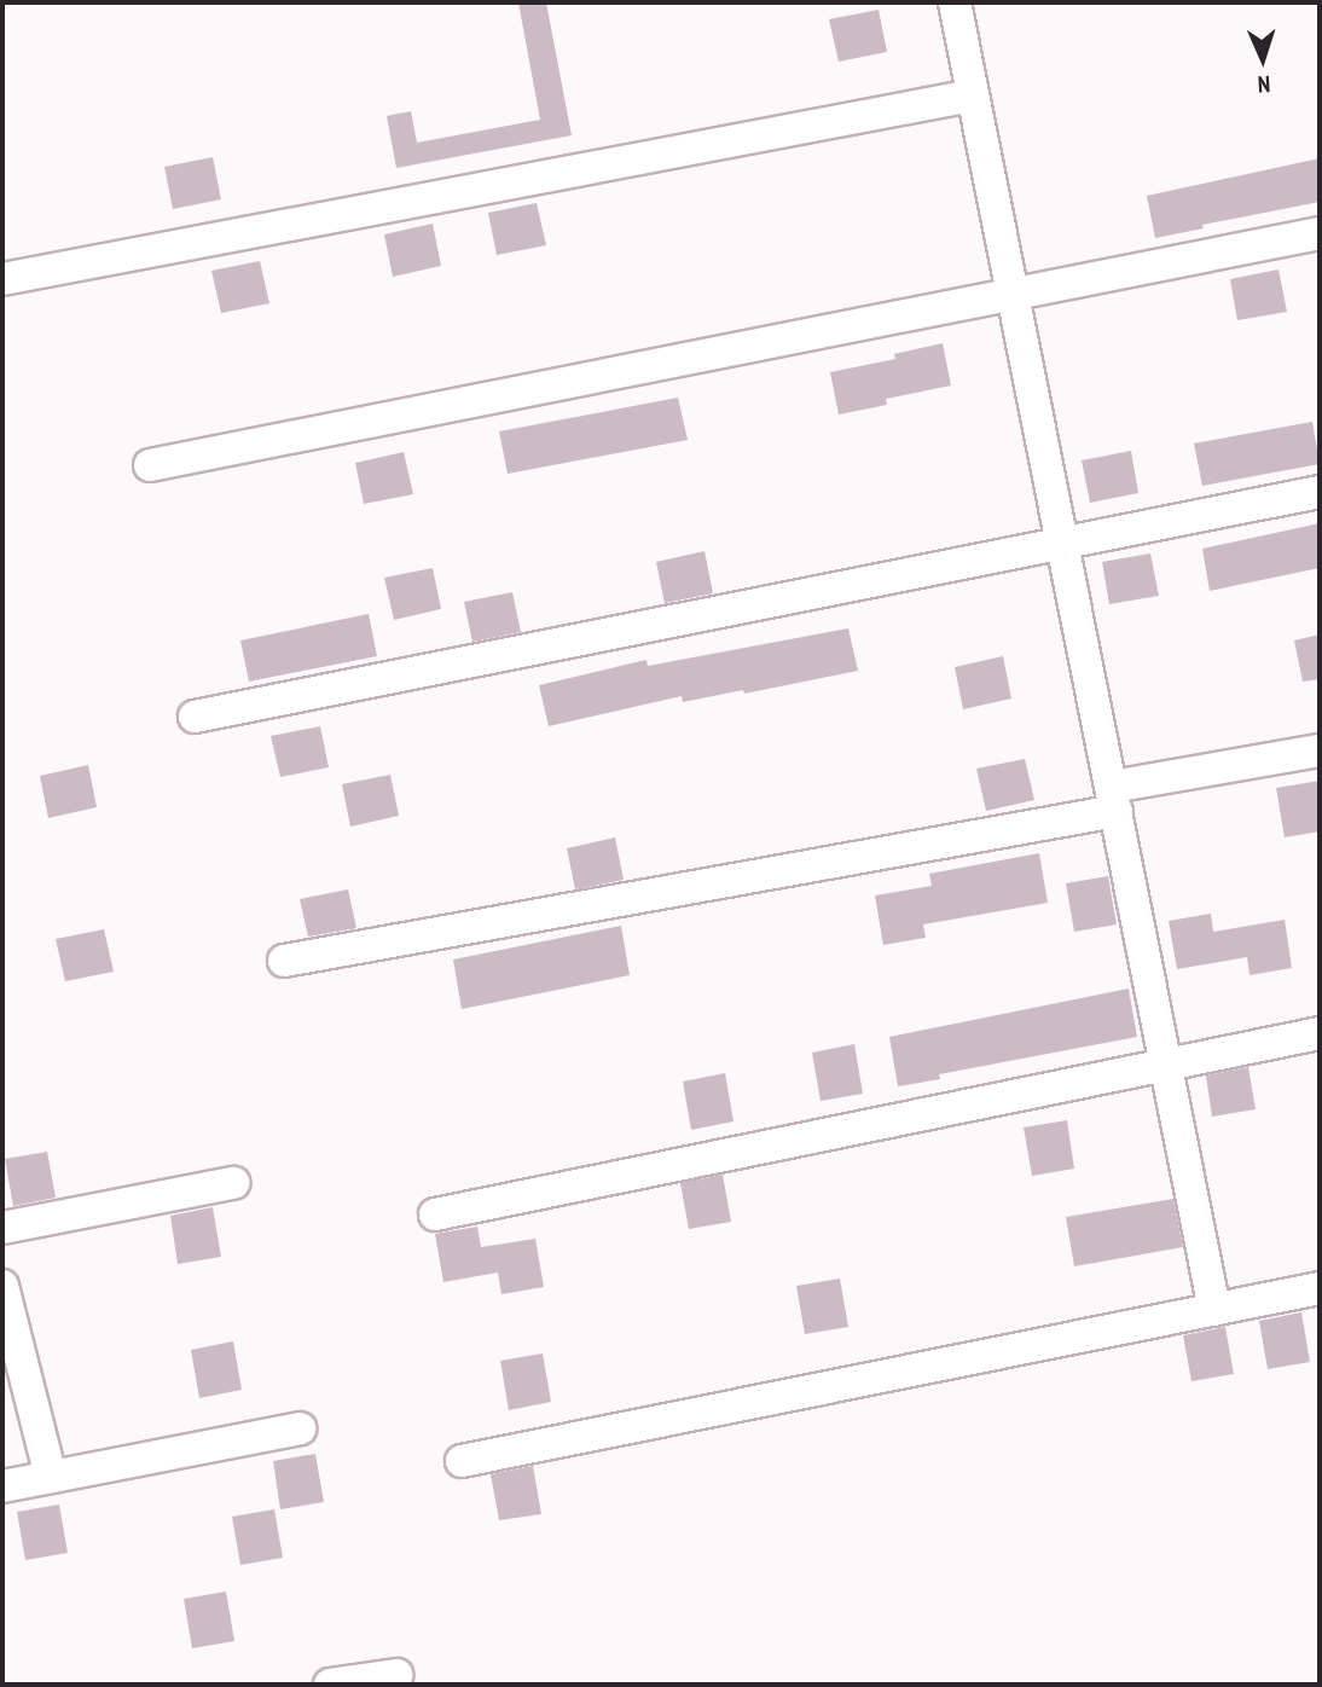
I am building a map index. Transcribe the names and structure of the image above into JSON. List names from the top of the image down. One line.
{"north":"bottom"}
